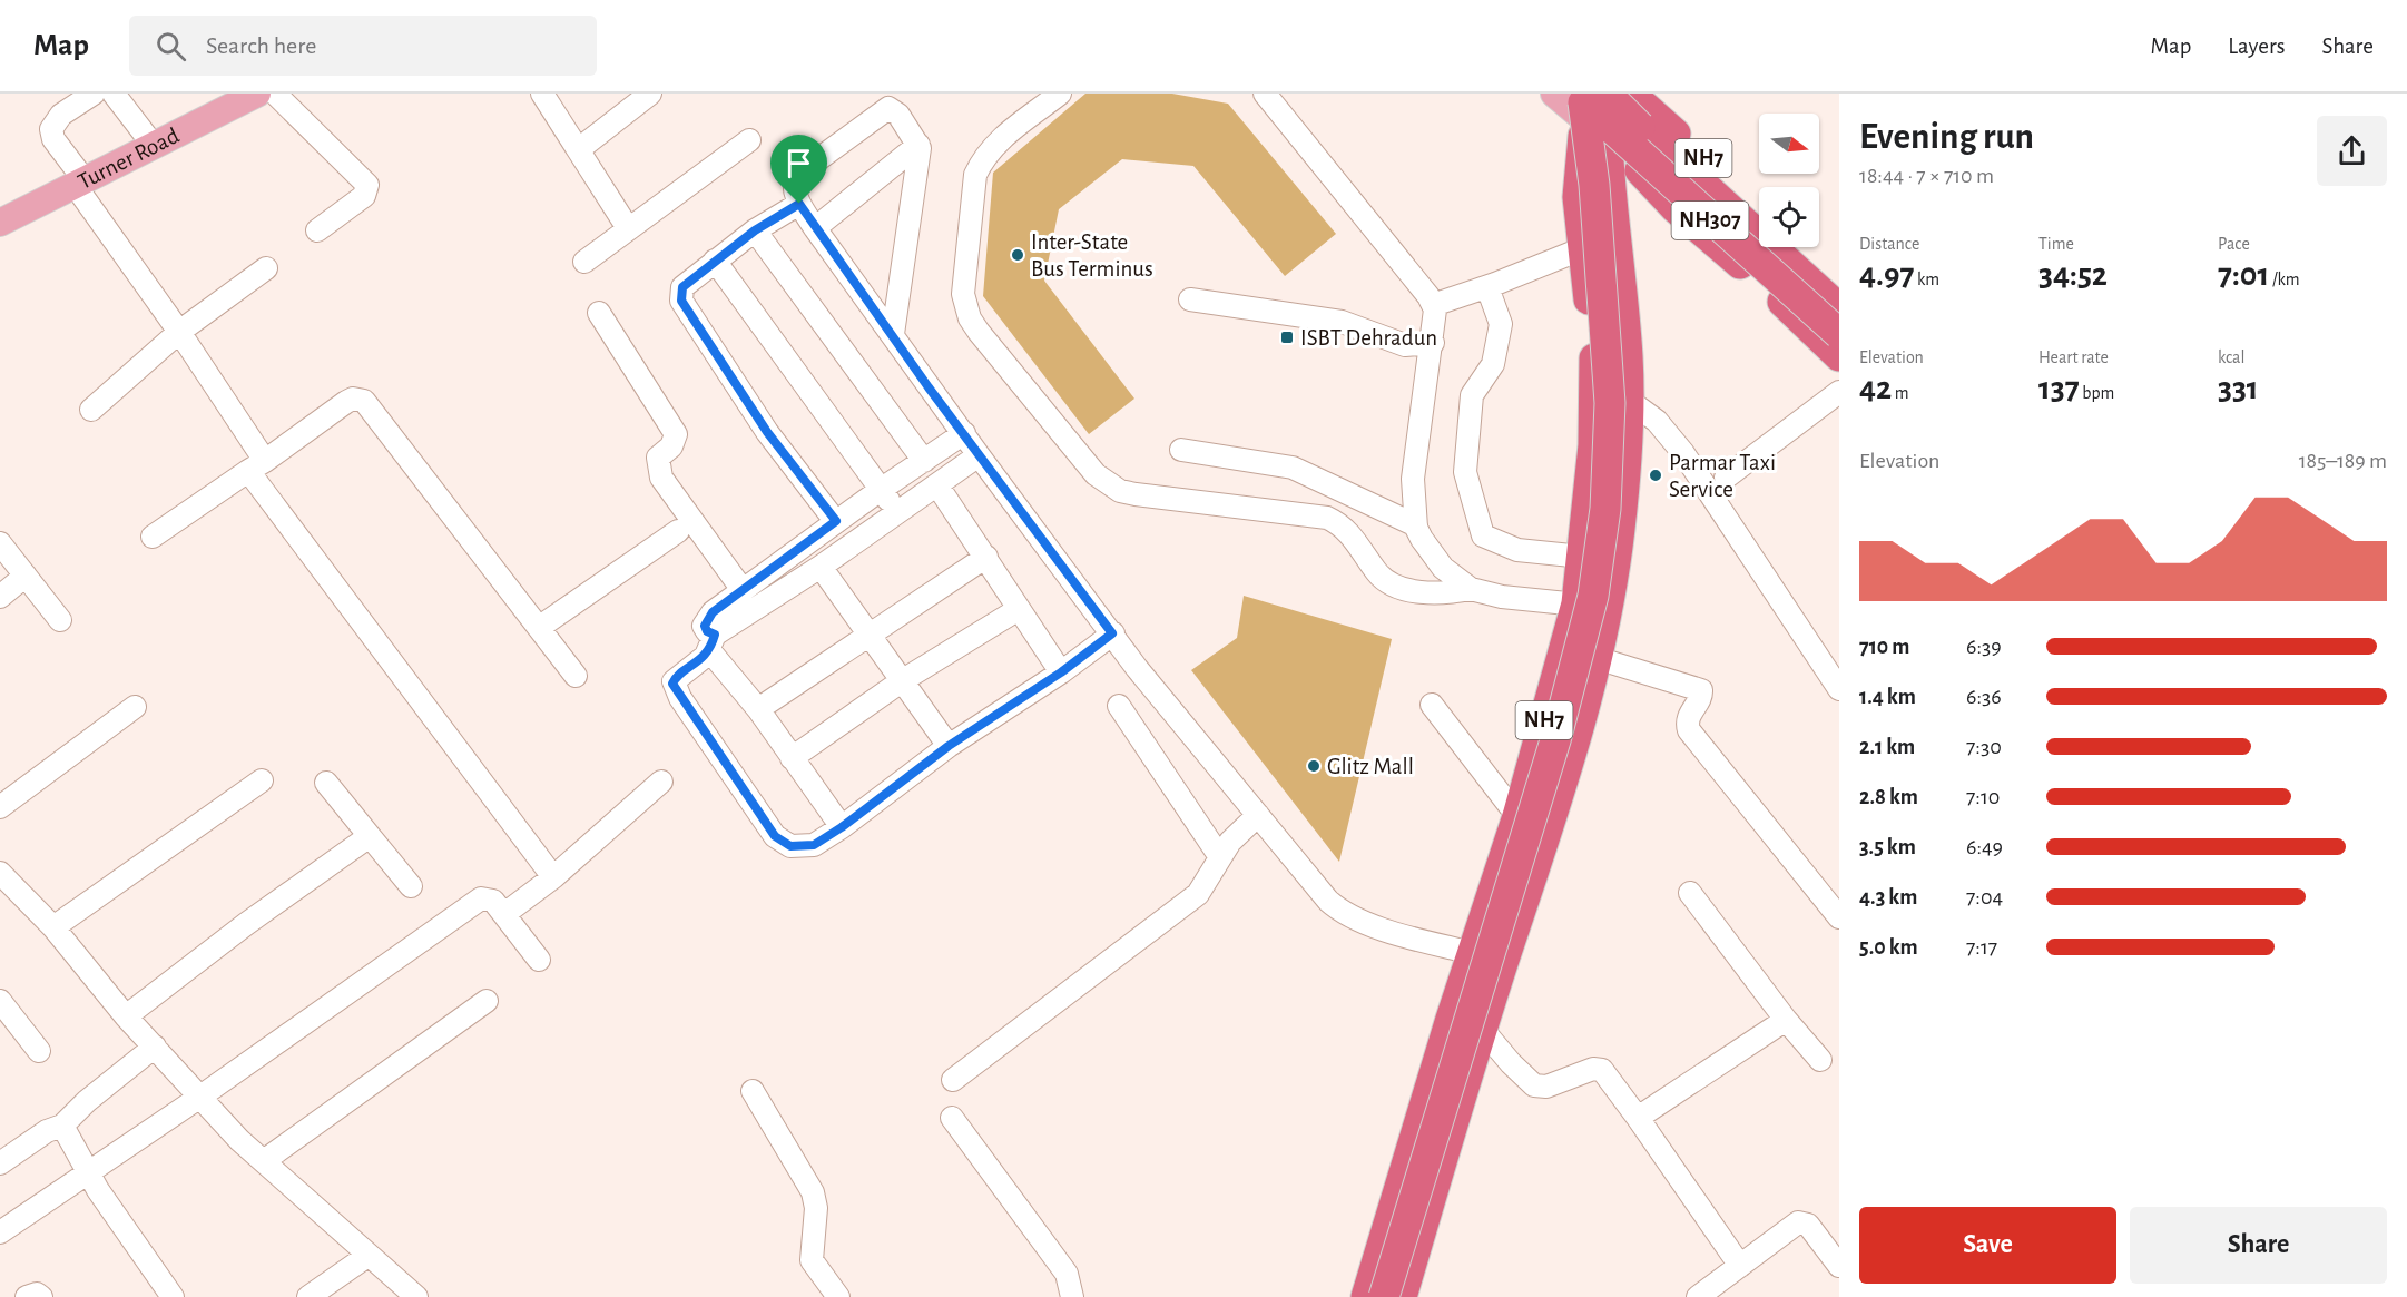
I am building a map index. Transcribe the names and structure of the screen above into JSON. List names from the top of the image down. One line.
{"streets":{"highway":["NH7","NH307"],"main road":["Turner Road"]},"crossings":[["NH7","NH307"]],"places":{"other":["Inter-State Bus Terminus","Parmar Taxi Service","Glitz Mall"],"transit":["ISBT Dehradun"]},"north":"right","page":{"header":"Map","search":"Search here","nav":["Map","Layers","Share"],"heading":["Evening run","18:44 · 7 × 710 m"],"stats":[["Distance","4.97 km"],["Time","34:52"],["Pace","7:01 /km"],["Elevation","42 m"],["Heart rate","137 bpm"],["kcal","331"]],"chart":["Elevation","185–189 m"],"list":[{"name":"710 m","note":"6:39"},{"name":"1.4 km","note":"6:36"},{"name":"2.1 km","note":"7:30"},{"name":"2.8 km","note":"7:10"},{"name":"3.5 km","note":"6:49"},{"name":"4.3 km","note":"7:04"},{"name":"5.0 km","note":"7:17"}],"buttons":["Save","Share"]}}
